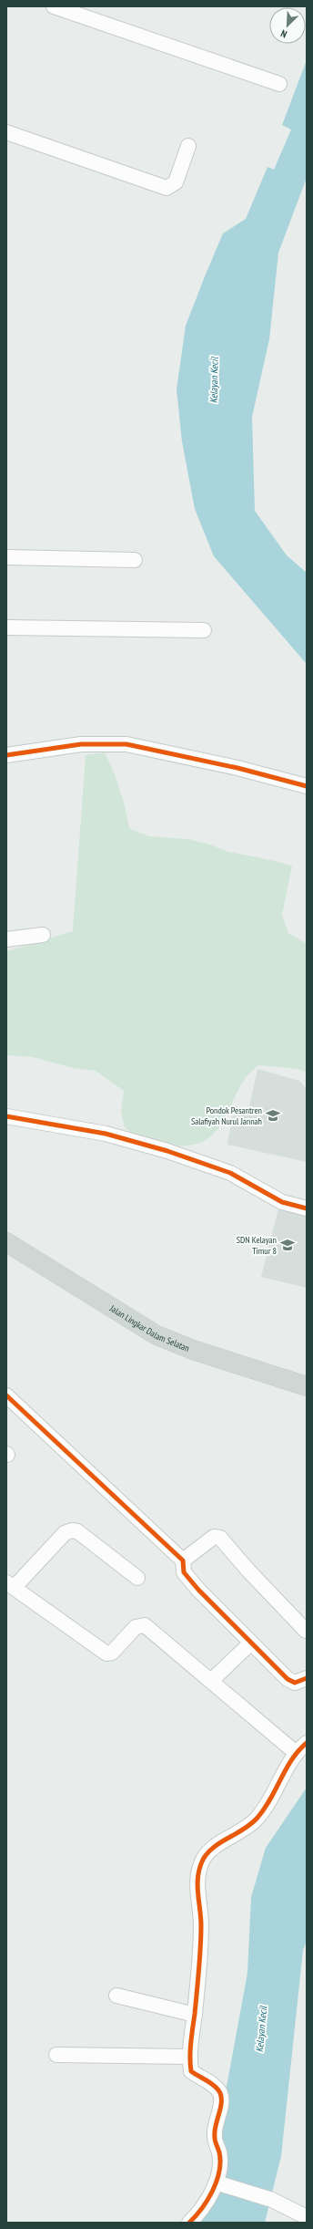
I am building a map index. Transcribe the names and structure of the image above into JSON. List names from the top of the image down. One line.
{"streets":{"main road":["Jalan Lingkar Dalam Selatan"]},"water":["Kelayan Kecil"],"places":{"school or university":["Pondok Pesantren Salafiyah Nurul Jannah","SDN Kelayan Timur 8"]},"north":"bottom left"}
